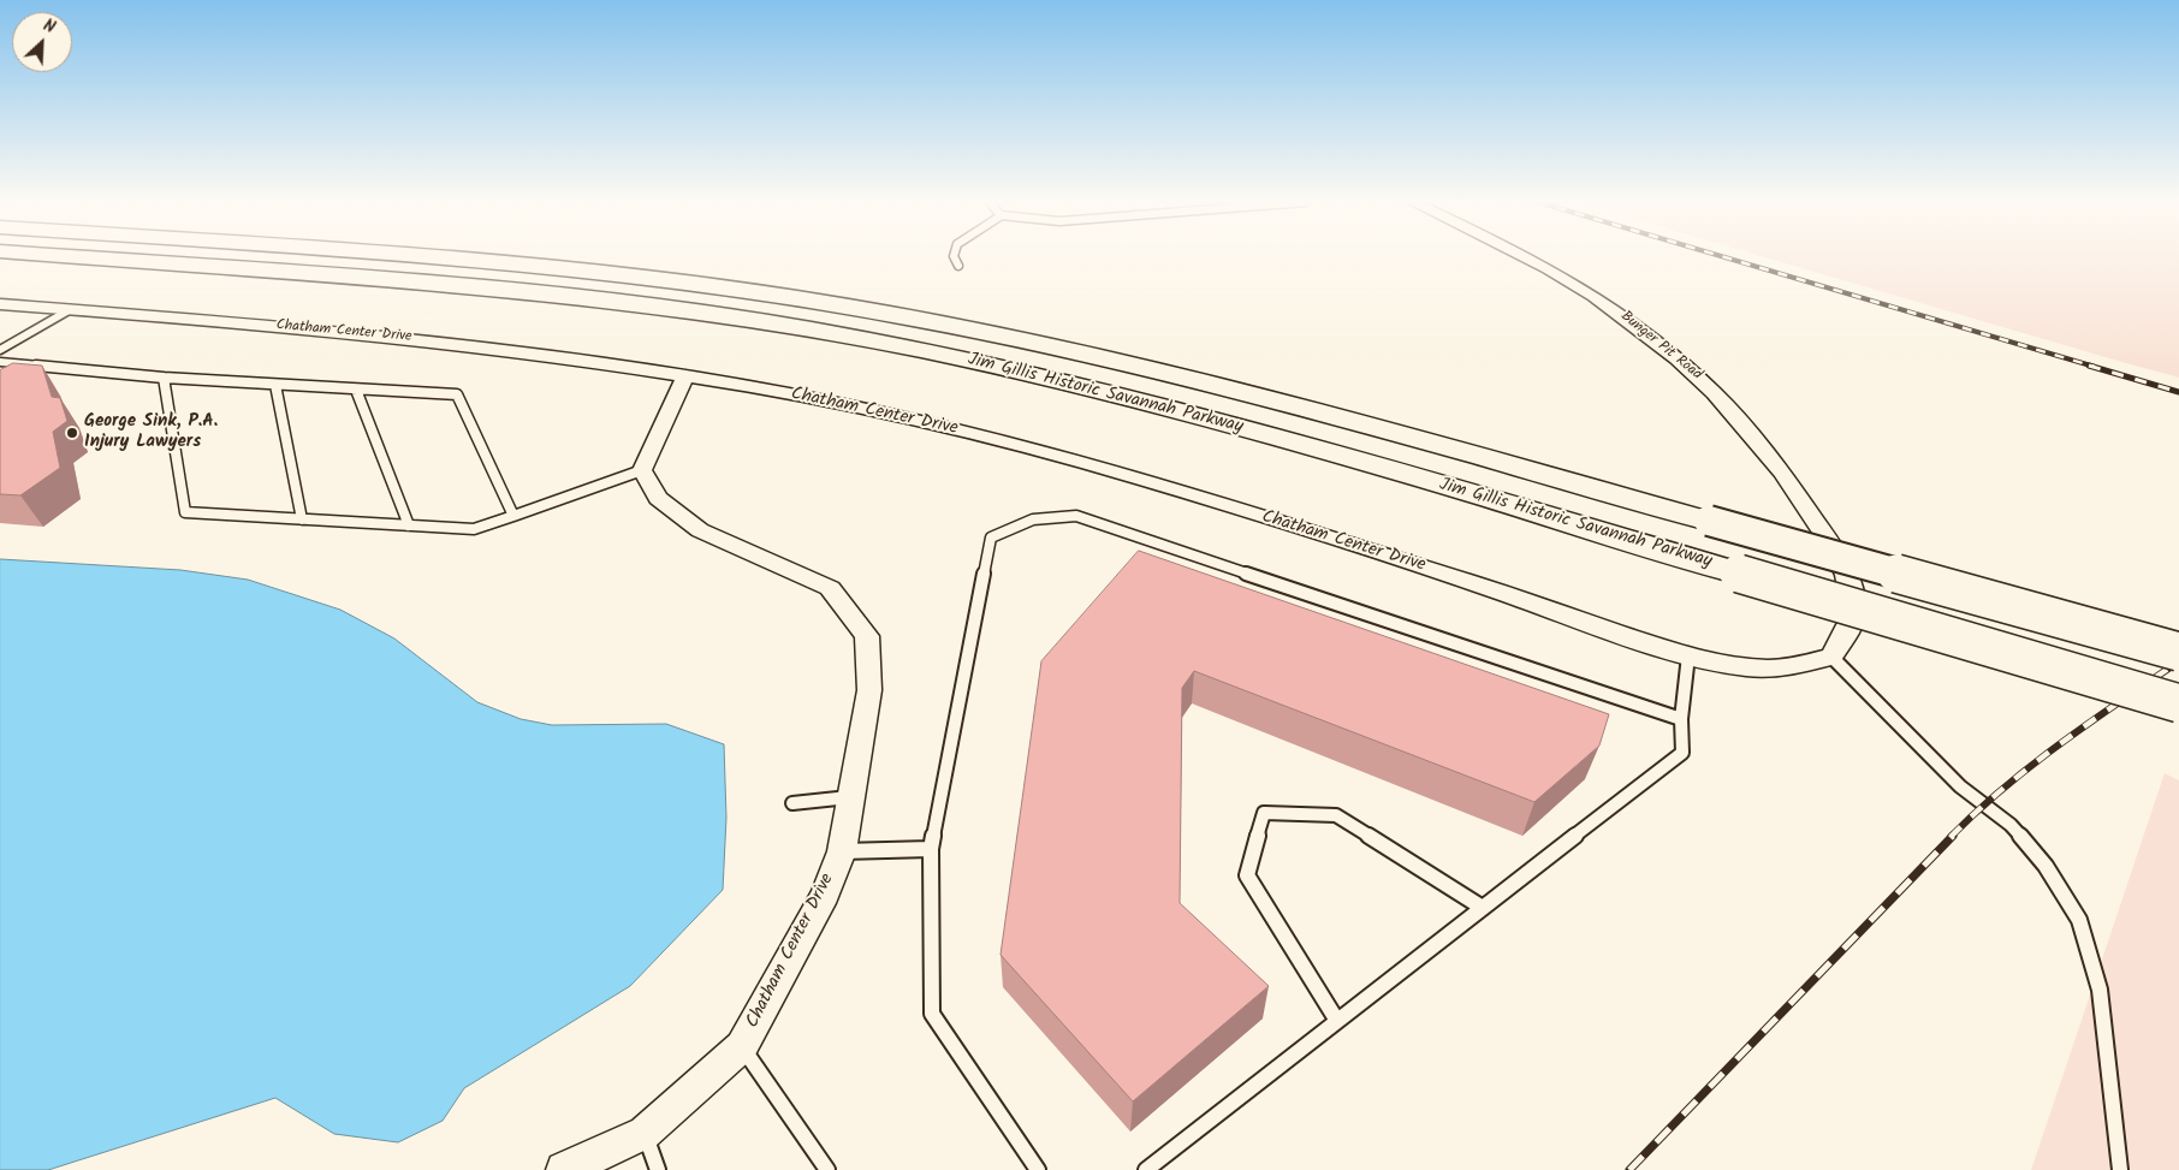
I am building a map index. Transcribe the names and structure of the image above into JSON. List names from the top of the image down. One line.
{"streets":{"highway":["Jim Gillis Historic Savannah Parkway"],"street":["Chatham Center Drive","Bunger Pit Road"]},"crossings":[["Chatham Center Drive","Bunger Pit Road"]],"places":["George Sink, P.A. Injury Lawyers"],"north":"top right"}
